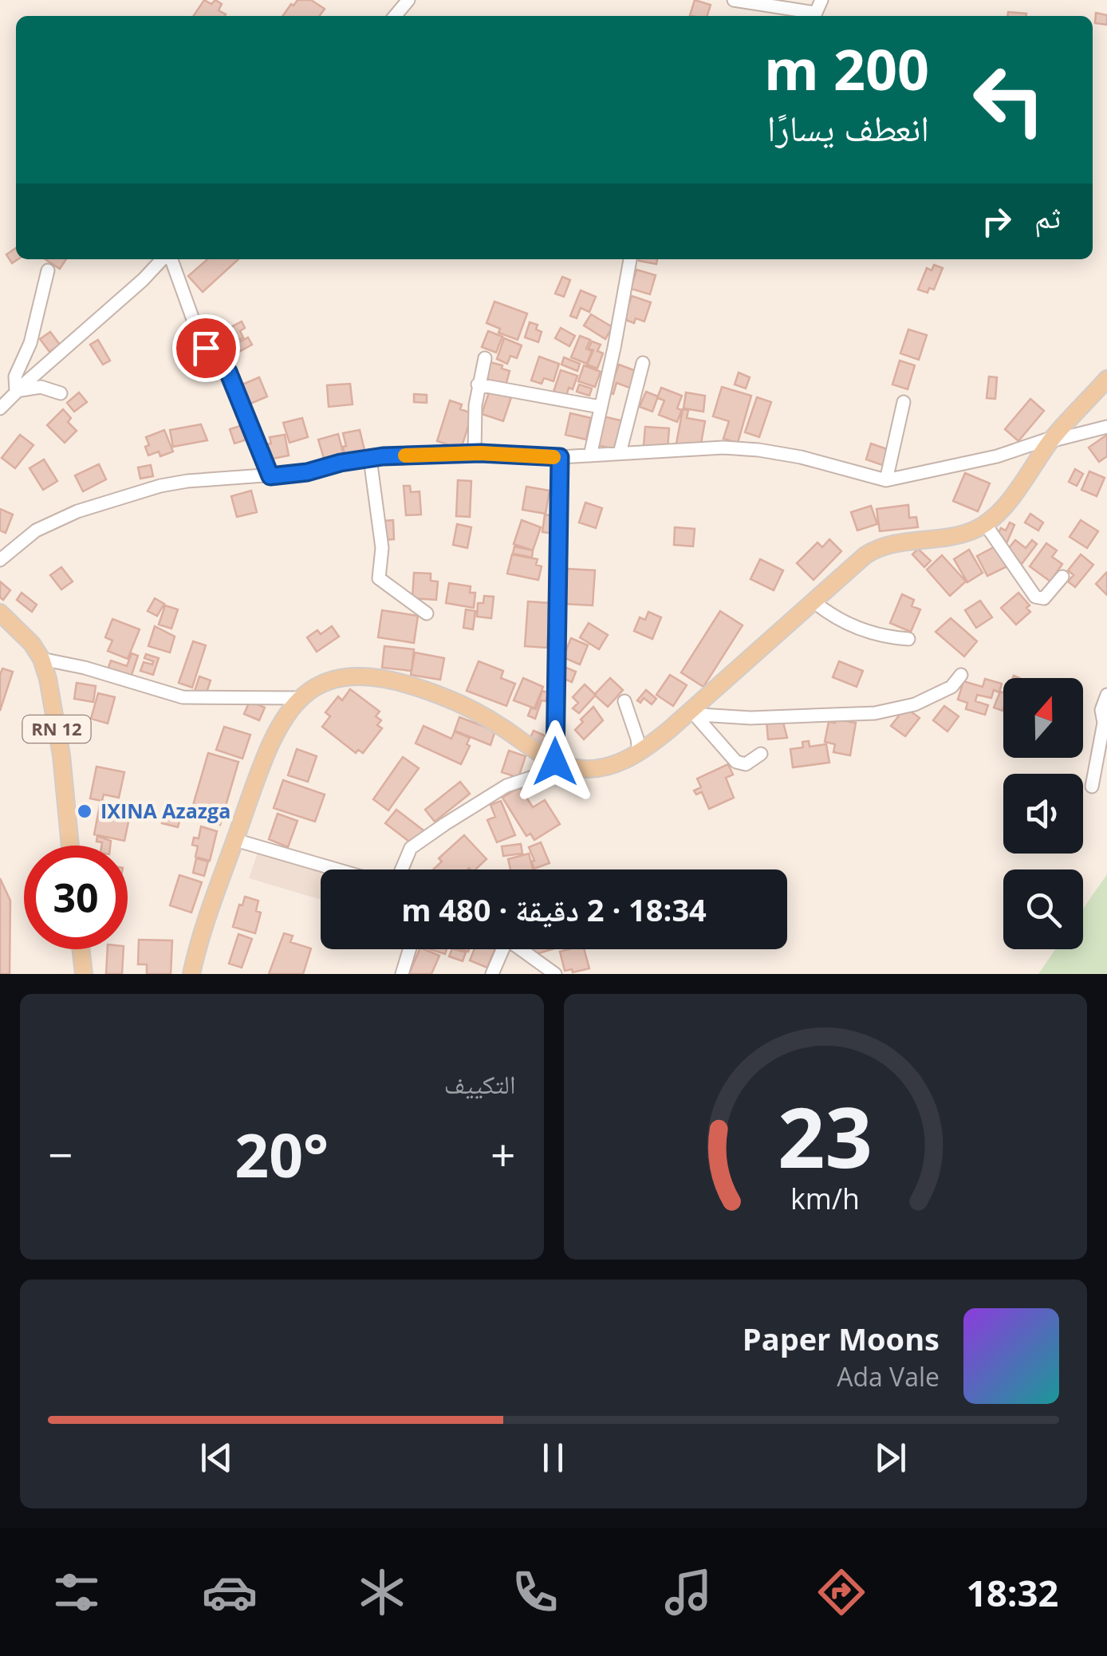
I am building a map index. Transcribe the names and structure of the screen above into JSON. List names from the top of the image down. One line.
{"streets":{"main road":["RN 12"]},"places":["IXINA Azazga"],"north":"top","page":{"turn":["200 m","انعطف يسارًا"],"then":"ثم","limit":"30","trip":"18:34 · 2 دقيقة · 480 m","tile":"التكييف","heat":["−","20°","+"],"song":["Paper Moons","Ada Vale"],"tabs":"18:32","gauge":["23","km/h"]}}
